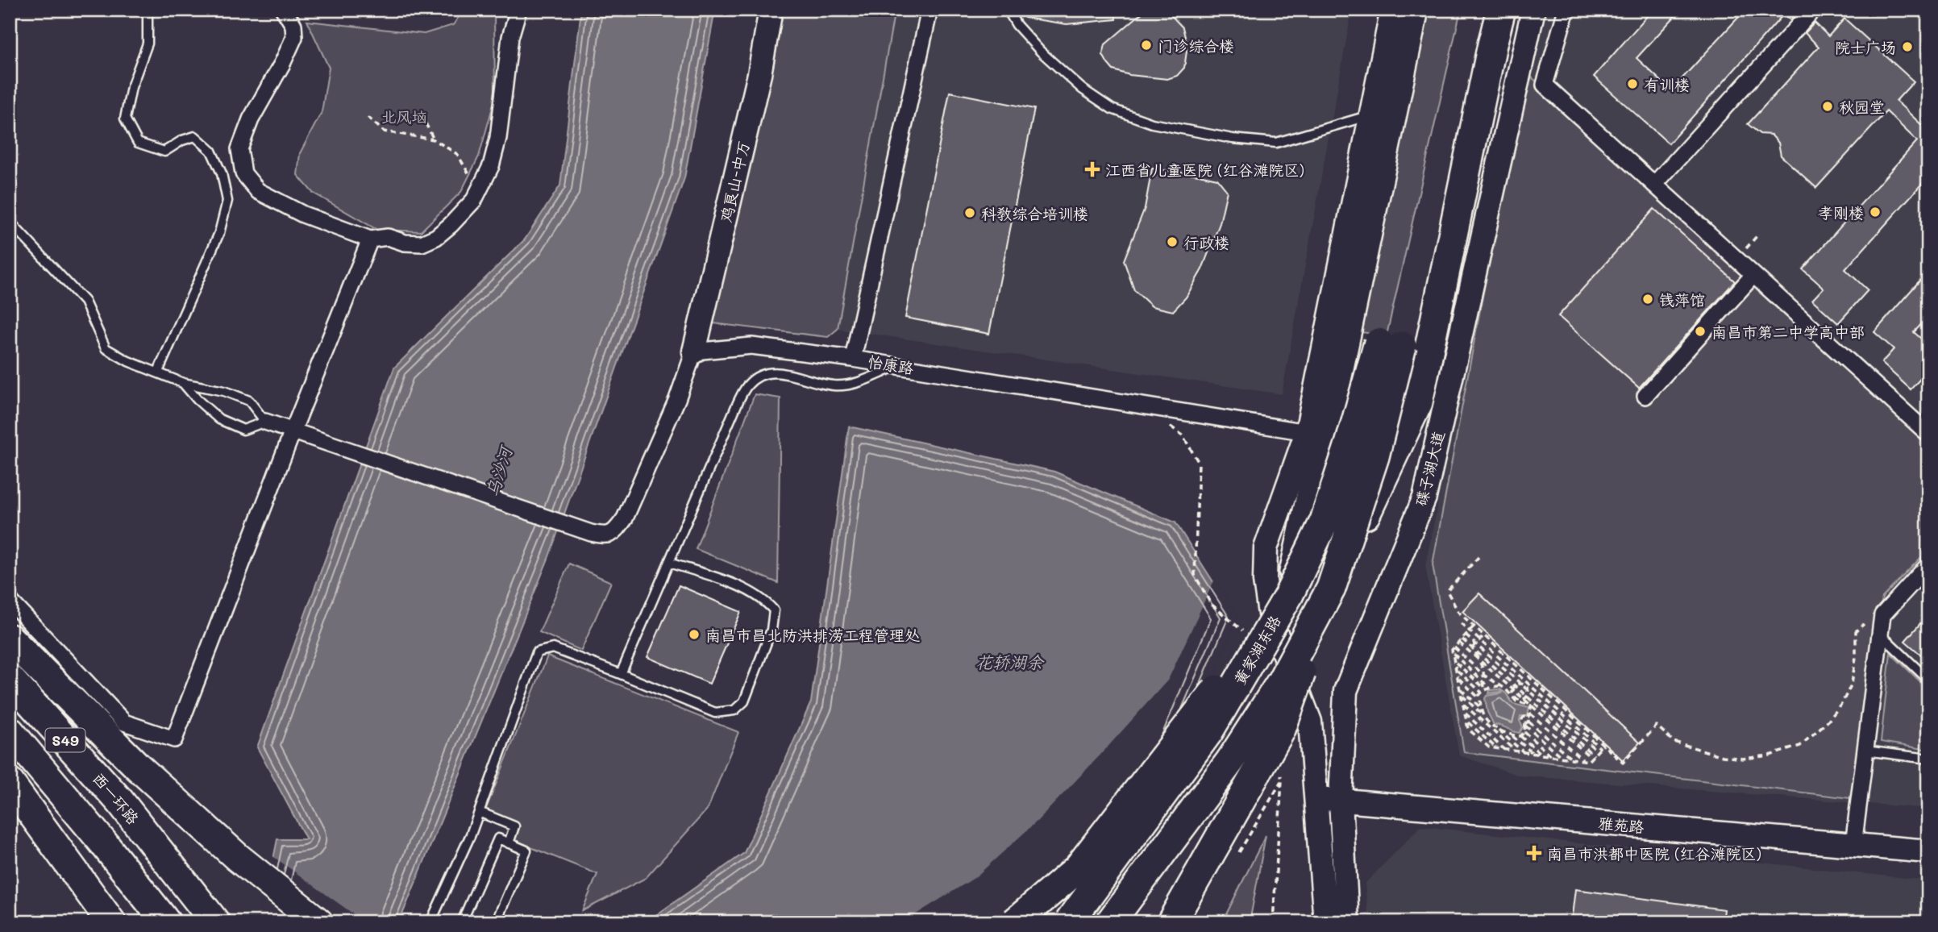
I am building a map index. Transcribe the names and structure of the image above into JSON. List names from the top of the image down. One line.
{"streets":{"highway":["黄家湖东路","S49","西一环路"],"main road":["鸡良山-中万","碟子湖大道","雅苑路"],"street":["怡康路"]},"crossings":[["鸡良山-中万","怡康路"],["碟子湖大道","雅苑路"]],"water":["乌沙河","花轿湖余"],"parks":["北风垴"],"places":{"other":["门诊综合楼","院士广场","有训楼","秋园堂","孝刚楼","科教综合培训楼","行政楼","钱萍馆","南昌市第二中学高中部","南昌市昌北防洪排涝工程管理处"],"health":["江西省儿童医院 (红谷滩院区)","南昌市洪都中医院 (红谷滩院区)"]}}
